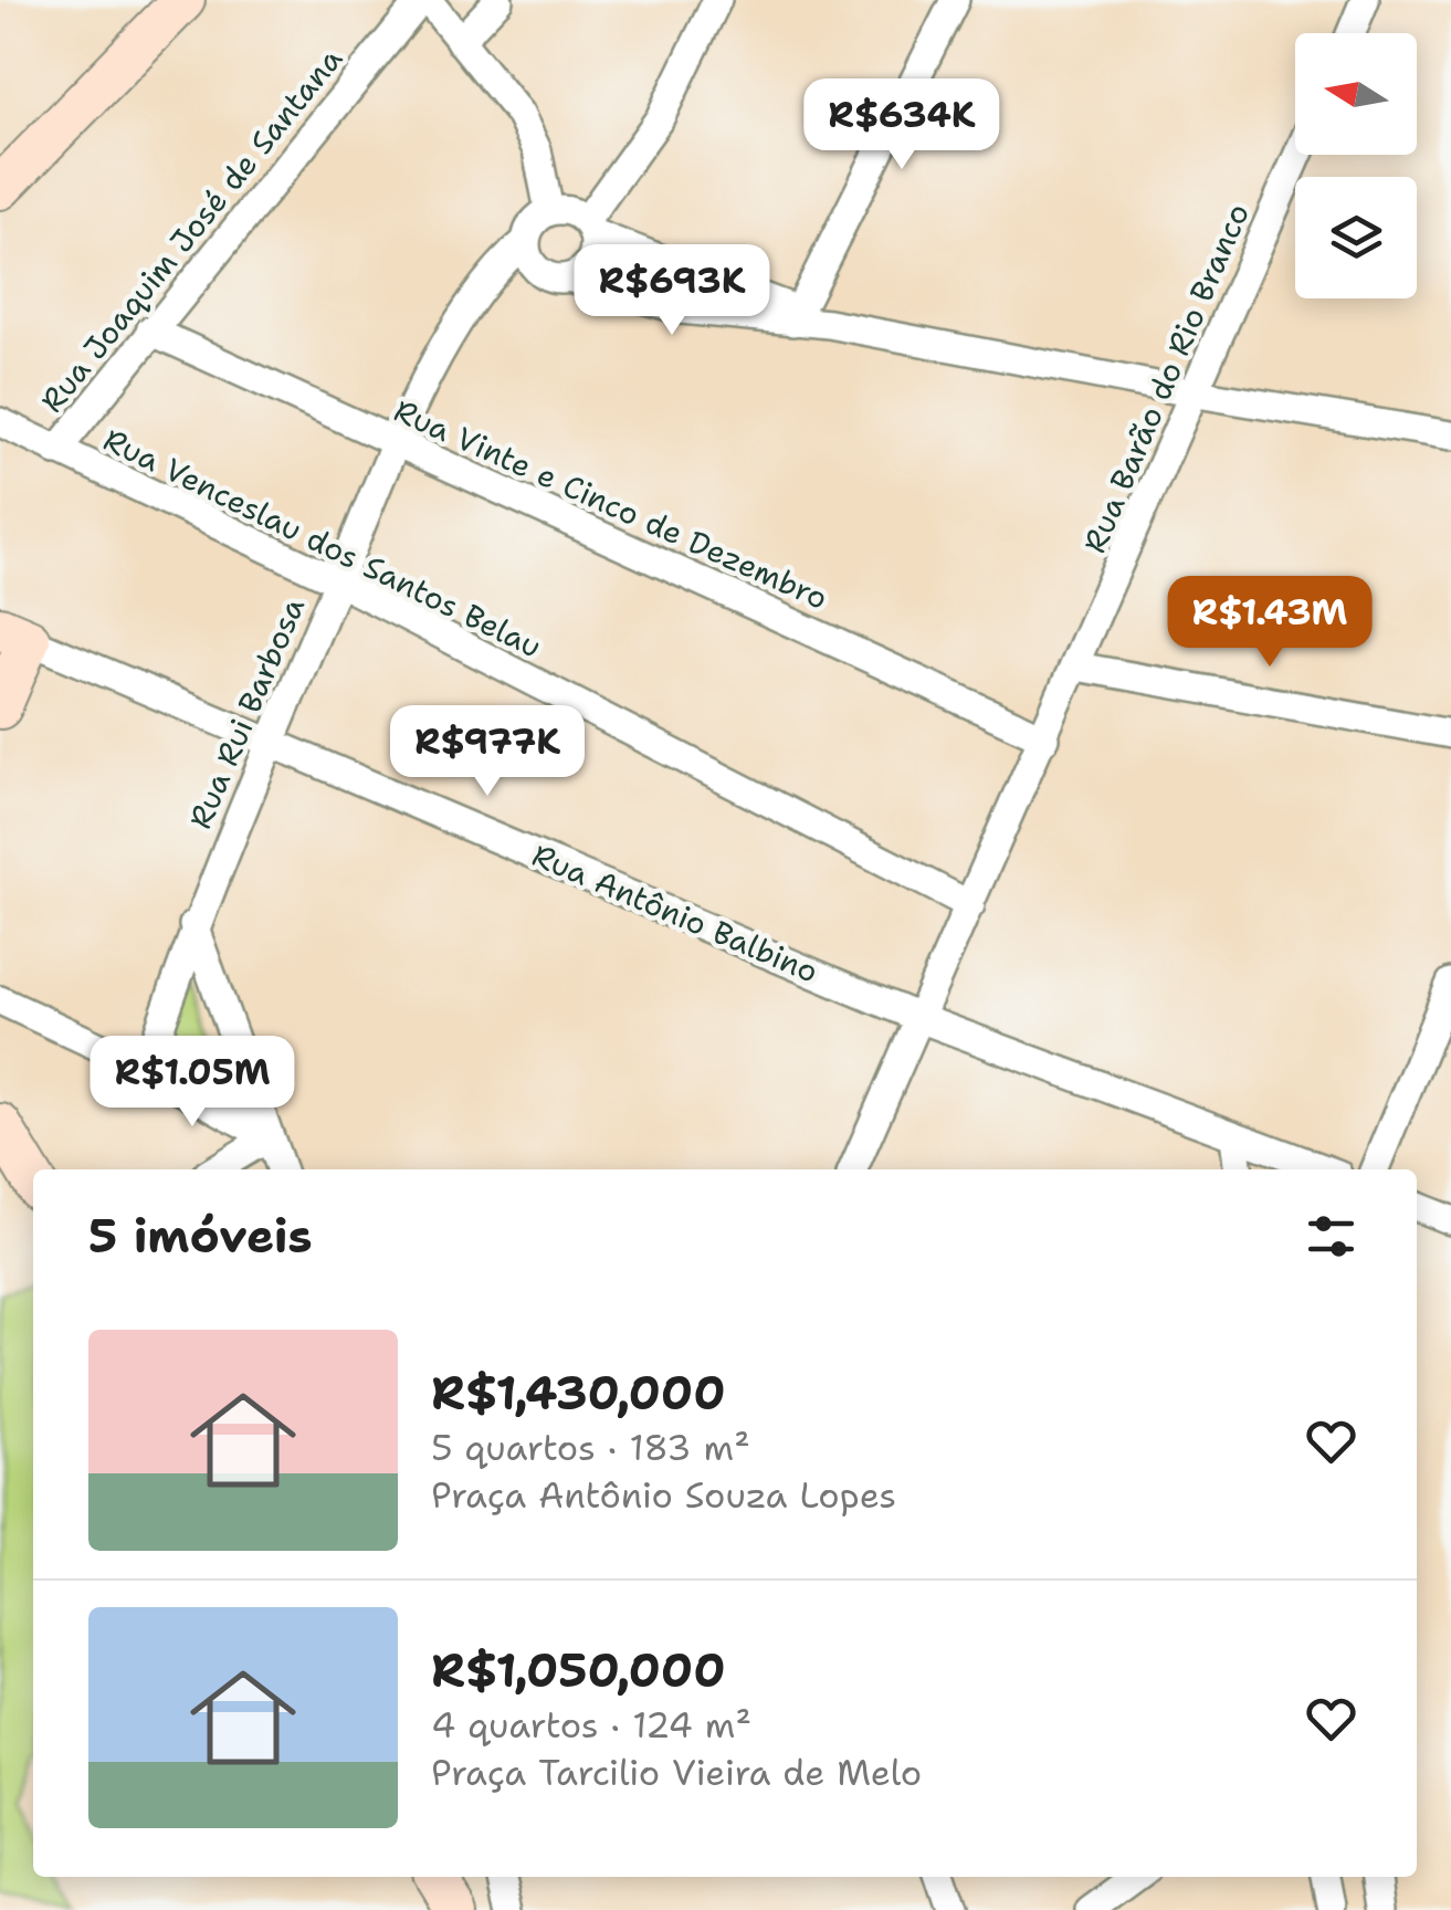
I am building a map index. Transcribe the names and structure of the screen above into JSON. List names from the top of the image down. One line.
{"streets":{"street":["Rua Joaquim José de Santana","Rua Barão do Rio Branco","Rua Vinte e Cinco de Dezembro","Rua Venceslau dos Santos Belau","Rua Rui Barbosa","Rua Antônio Balbino"]},"crossings":[["Rua Joaquim José de Santana","Rua Vinte e Cinco de Dezembro"],["Rua Joaquim José de Santana","Rua Venceslau dos Santos Belau"],["Rua Barão do Rio Branco","Rua Vinte e Cinco de Dezembro"],["Rua Barão do Rio Branco","Rua Venceslau dos Santos Belau"],["Rua Barão do Rio Branco","Rua Antônio Balbino"],["Rua Vinte e Cinco de Dezembro","Rua Rui Barbosa"],["Rua Venceslau dos Santos Belau","Rua Rui Barbosa"],["Rua Rui Barbosa","Rua Antônio Balbino"]],"north":"left","page":{"price":["R$634K","R$693K","R$1.43M","R$977K","R$1.05M"],"heading":"5 imóveis","list":[{"name":"R$1,430,000","note":"5 quartos · 183 m² · Praça Antônio Souza Lopes"},{"name":"R$1,050,000","note":"4 quartos · 124 m² · Praça Tarcilio Vieira de Melo"}]}}
